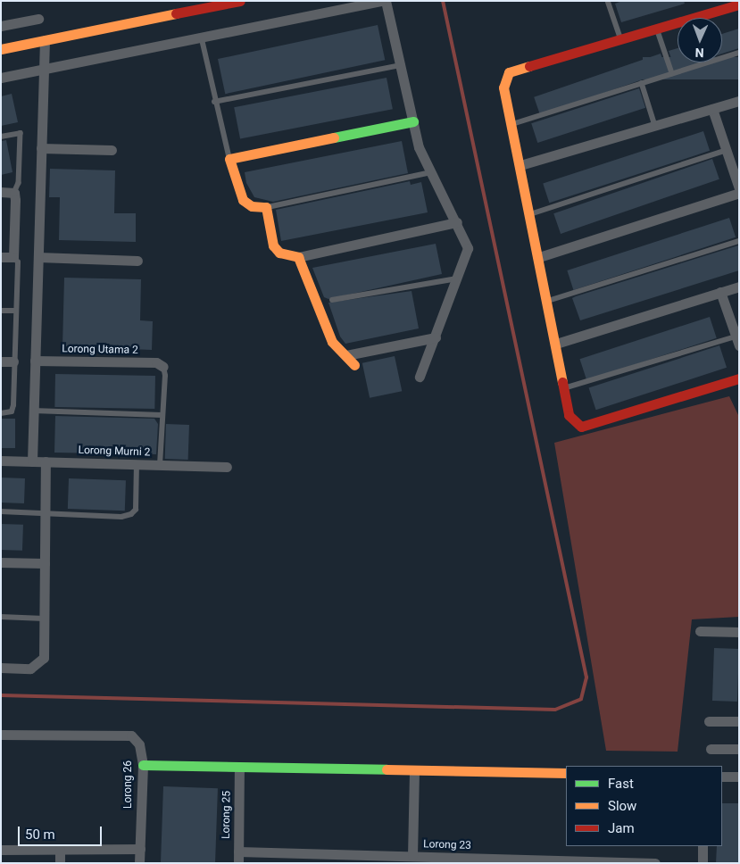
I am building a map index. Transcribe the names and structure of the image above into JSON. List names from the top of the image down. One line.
{"streets":{"street":["Lorong Utama 2","Lorong Murni 2","Lorong 26","Lorong 25","Lorong 23"]},"crossings":[["Lorong 25","Lorong 23"]],"legend":["Fast","Slow","Jam"],"scale_bar":"50 m","north":"bottom"}
